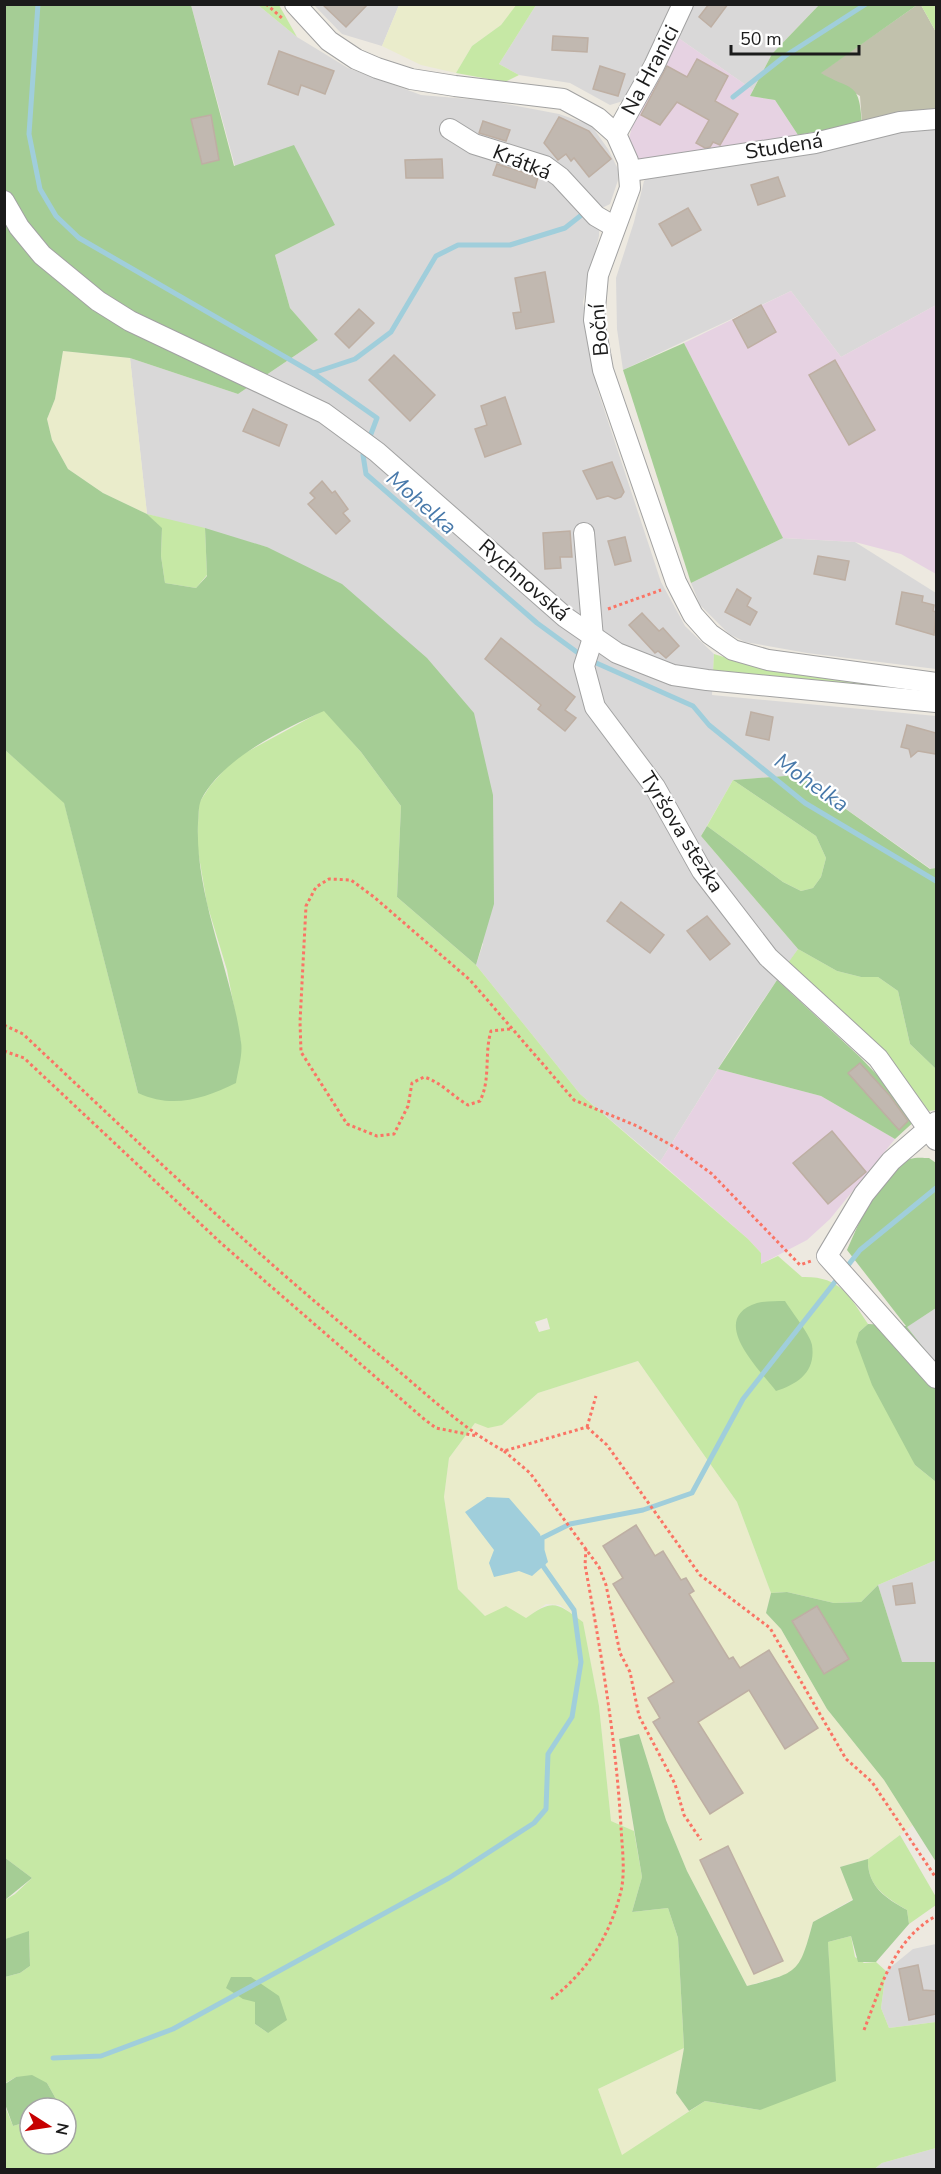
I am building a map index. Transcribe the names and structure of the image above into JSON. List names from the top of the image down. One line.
{"streets":{"street":["Na Hranici","Studená","Krátká","Boční","Rychnovská","Tyršova stezka"]},"crossings":[["Na Hranici","Boční"],["Studená","Boční"],["Krátká","Boční"],["Rychnovská","Tyršova stezka"]],"water":["Mohelka"],"scale_bar":"50 m","north":"right"}
